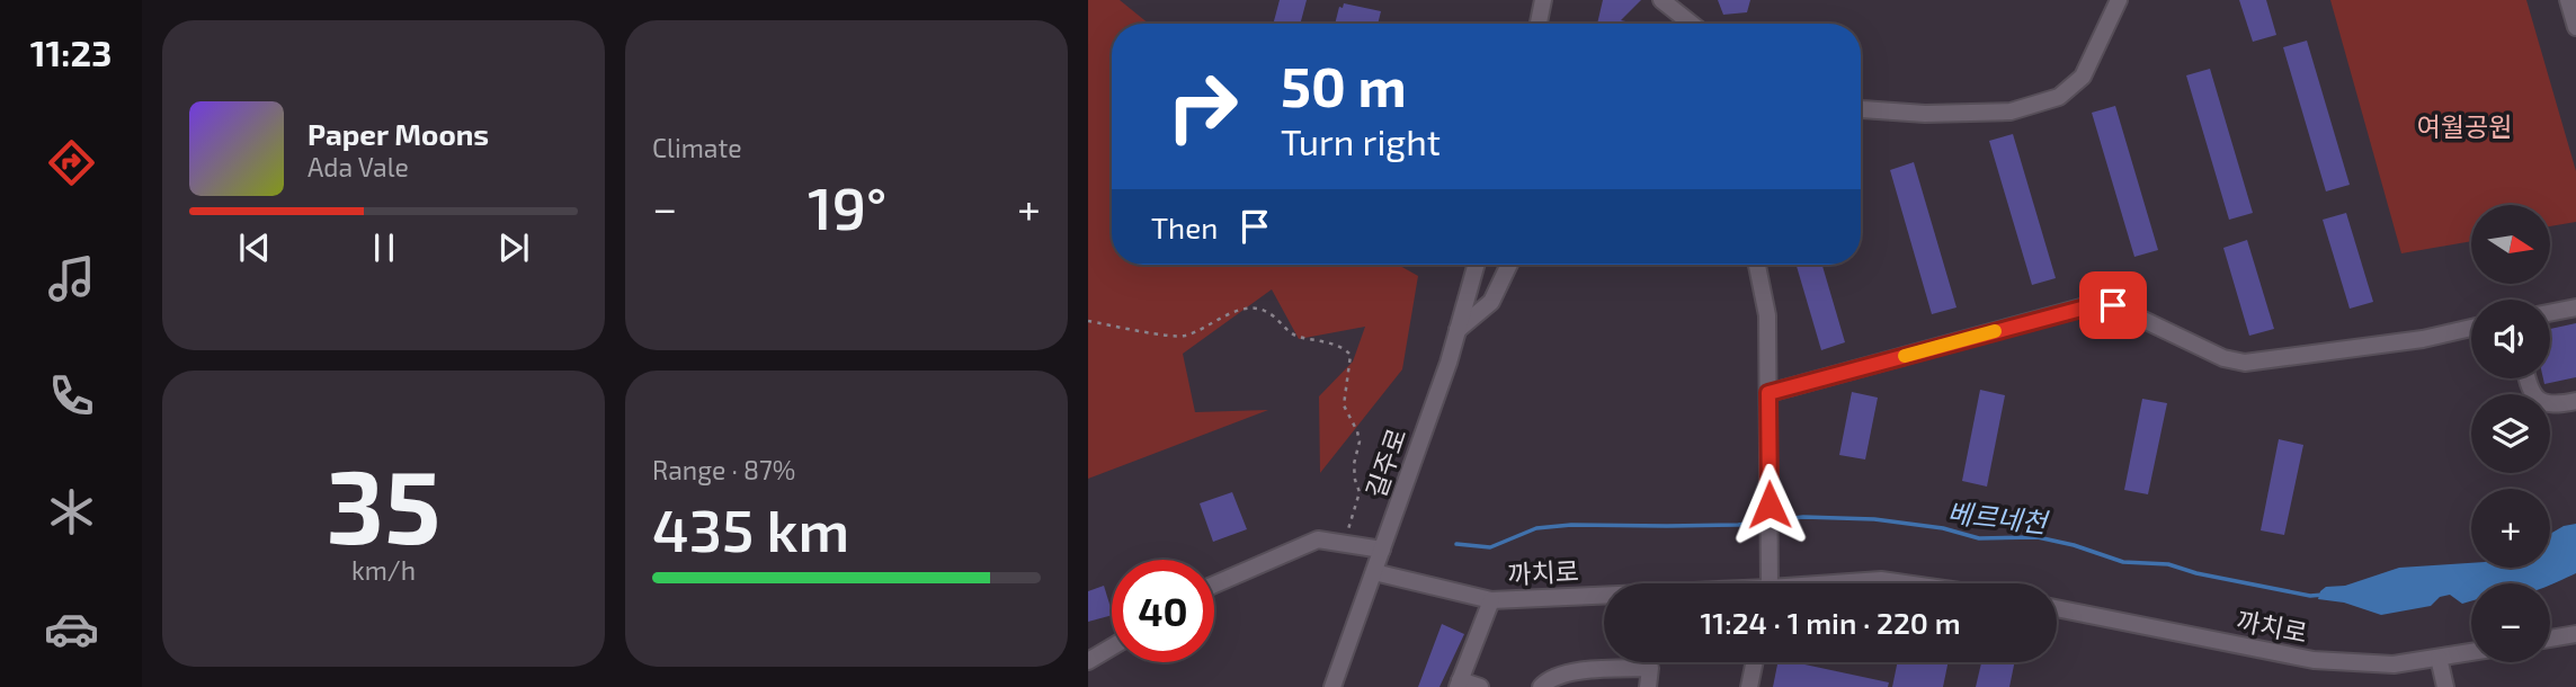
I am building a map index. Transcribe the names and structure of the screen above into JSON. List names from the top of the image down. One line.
{"streets":{"street":["길주로","까치로"]},"crossings":[["길주로","까치로"]],"water":["베르네천"],"parks":["여월공원"],"north":"right","page":{"tabs":"11:23","tile":["Climate",["35","km/h"],["Range · 87%","435 km"]],"turn":["50 m","Turn right"],"song":["Paper Moons","Ada Vale"],"heat":["−","19°","+"],"then":"Then","map_buttons":["+","−"],"limit":"40","trip":"11:24 · 1 min · 220 m"}}
